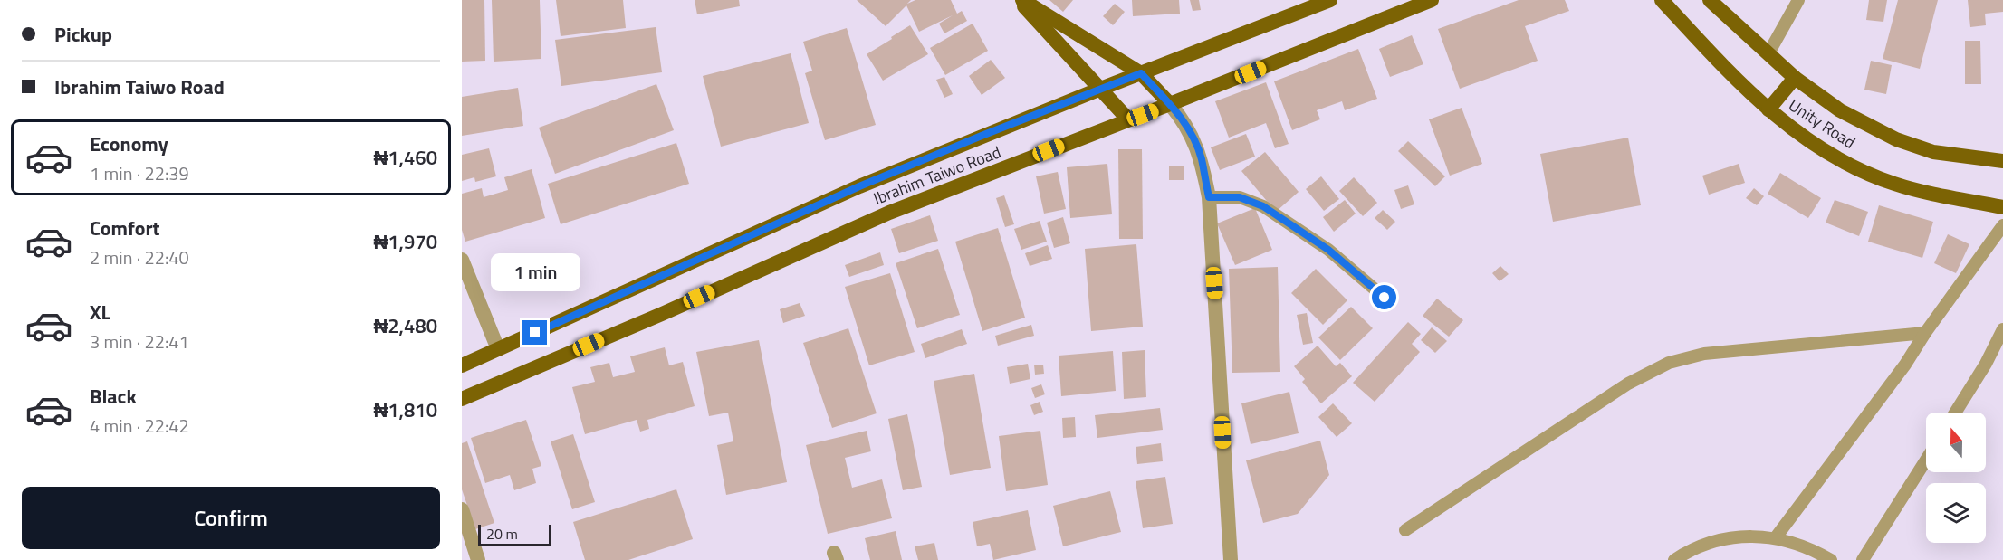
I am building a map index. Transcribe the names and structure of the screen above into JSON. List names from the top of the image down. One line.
{"streets":{"main road":["Unity Road","Ibrahim Taiwo Road"]},"scale_bar":"20 m","north":"top","page":{"banner":["Pickup","Ibrahim Taiwo Road"],"list":[{"name":"Economy","note":"1 min · 22:39","value":"₦1,460"},{"name":"Comfort","note":"2 min · 22:40","value":"₦1,970"},{"name":"XL","note":"3 min · 22:41","value":"₦2,480"},{"name":"Black","note":"4 min · 22:42","value":"₦1,810"}],"bubble":"1 min","buttons":"Confirm","scale":"20 m"}}
